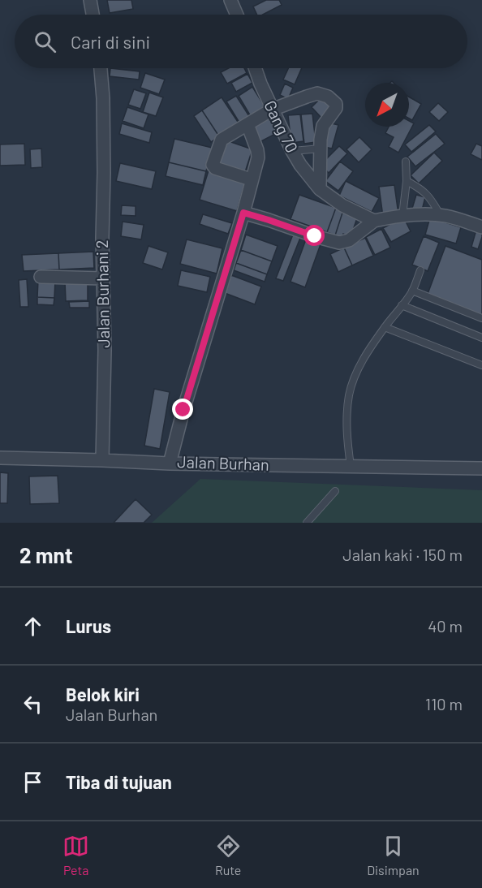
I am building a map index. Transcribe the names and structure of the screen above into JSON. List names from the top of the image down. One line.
{"streets":{"street":["Gang 70","Jalan Burhani 2","Jalan Burhan"]},"north":"bottom left","page":{"search":"Cari di sini","heading":["2 mnt","Jalan kaki · 150 m"],"list":[["Lurus","40 m"],["Belok kiri","Jalan Burhan","110 m"],"Tiba di tujuan"],"nav":["Peta","Rute","Disimpan"]}}
